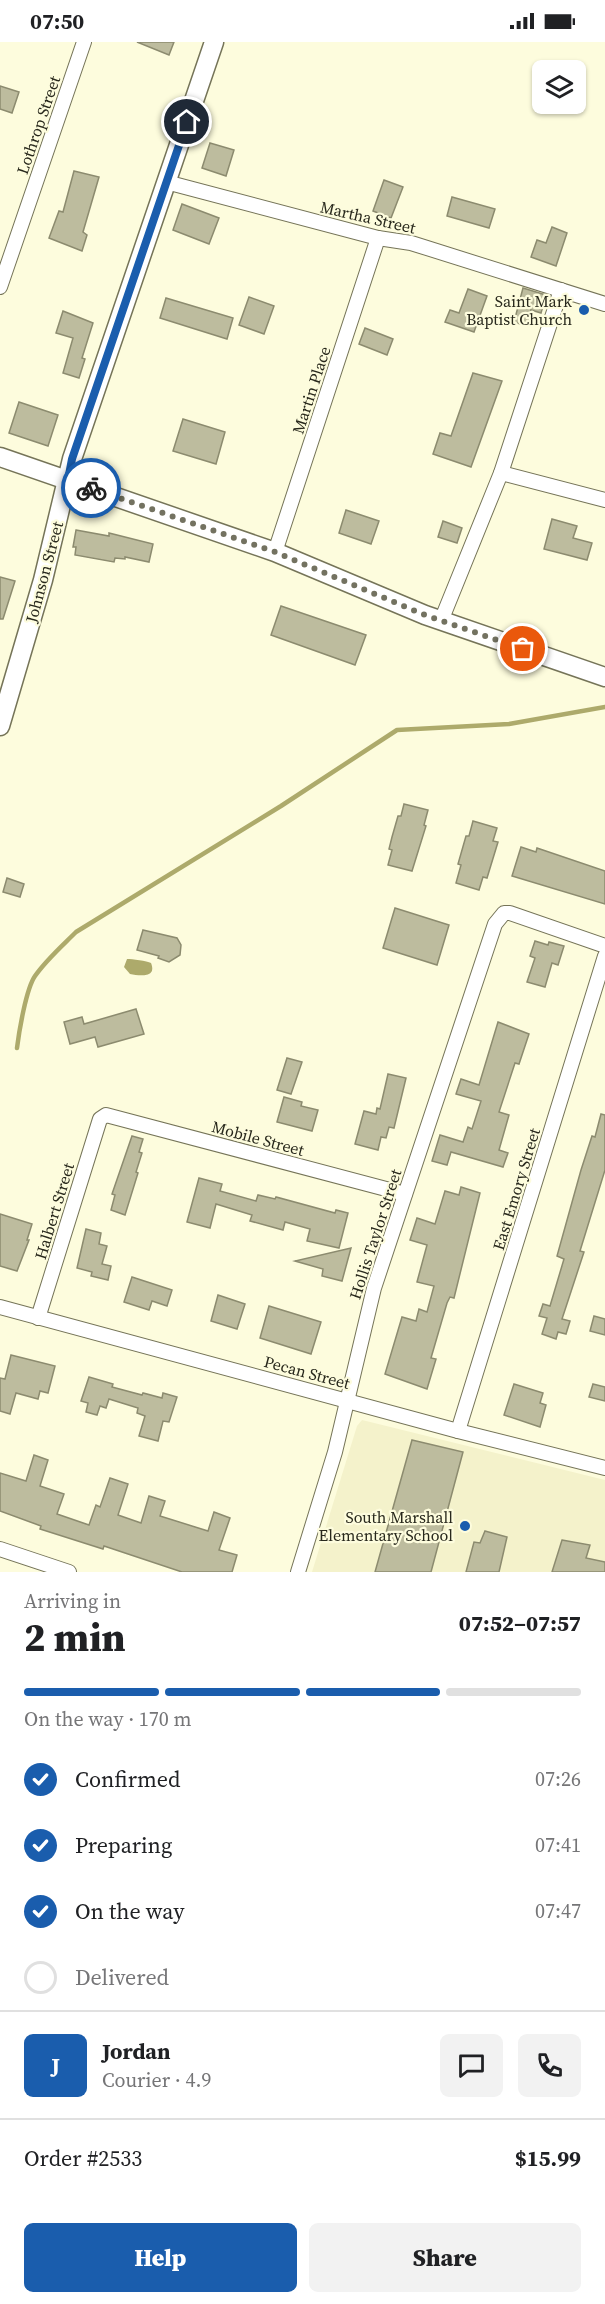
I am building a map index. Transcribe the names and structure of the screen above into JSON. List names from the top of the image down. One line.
{"streets":{"street":["Lothrop Street","Martha Street","Martin Place","Johnson Street","Mobile Street","East Emory Street","Halbert Street","Hollis Taylor Street","Pecan Street"]},"crossings":[["Martha Street","Martin Place"],["Martha Street","Johnson Street"],["Mobile Street","Halbert Street"],["Mobile Street","Hollis Taylor Street"],["East Emory Street","Pecan Street"],["Halbert Street","Pecan Street"],["Hollis Taylor Street","Pecan Street"]],"places":["Saint Mark Baptist Church","South Marshall Elementary School"],"page":{"status":"07:50","heading":["2 min","Arriving in","07:52–07:57"],"panel":["Jordan","Courier · 4.9","Order #2533","$15.99"],"bar":"On the way · 170 m","list":[["Confirmed","07:26"],["Preparing","07:41"],["On the way","07:47"],"Delivered"],"round":"J","buttons":["Help","Share"]}}
